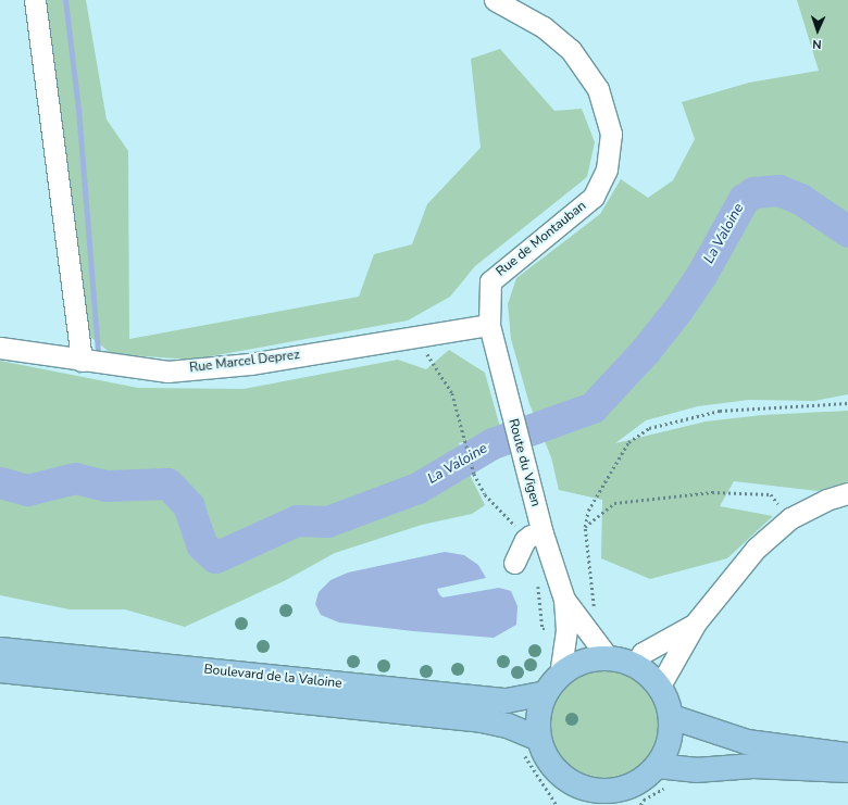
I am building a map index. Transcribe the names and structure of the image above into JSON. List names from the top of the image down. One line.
{"streets":{"main road":["Boulevard de la Valoine"],"street":["Rue de Montauban","Rue Marcel Deprez","Route du Vigen"]},"crossings":[["Rue de Montauban","Rue Marcel Deprez"],["Rue de Montauban","Route du Vigen"],["Rue Marcel Deprez","Route du Vigen"],["Route du Vigen","Boulevard de la Valoine"]],"water":["La Valoine"],"north":"bottom"}
